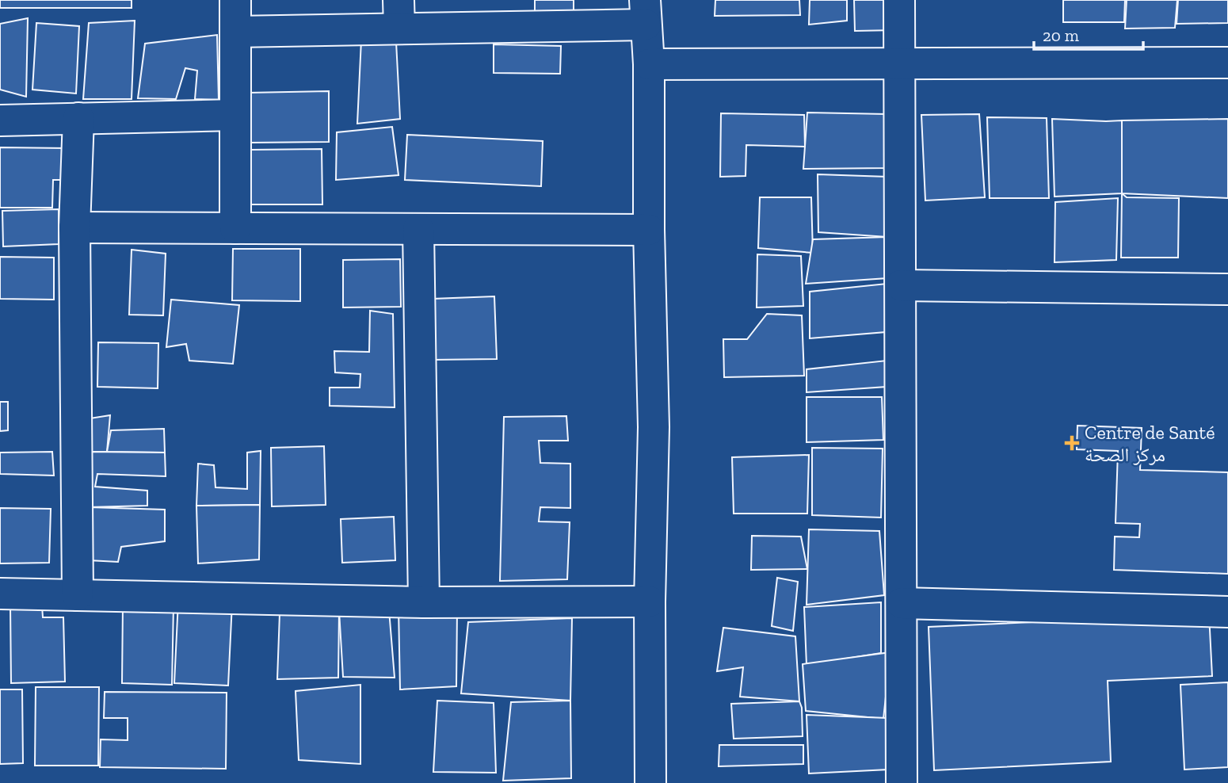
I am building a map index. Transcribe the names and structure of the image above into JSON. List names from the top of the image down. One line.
{"places":{"health":["Centre de Santé مركز الصحة"]},"scale_bar":"20 m"}
